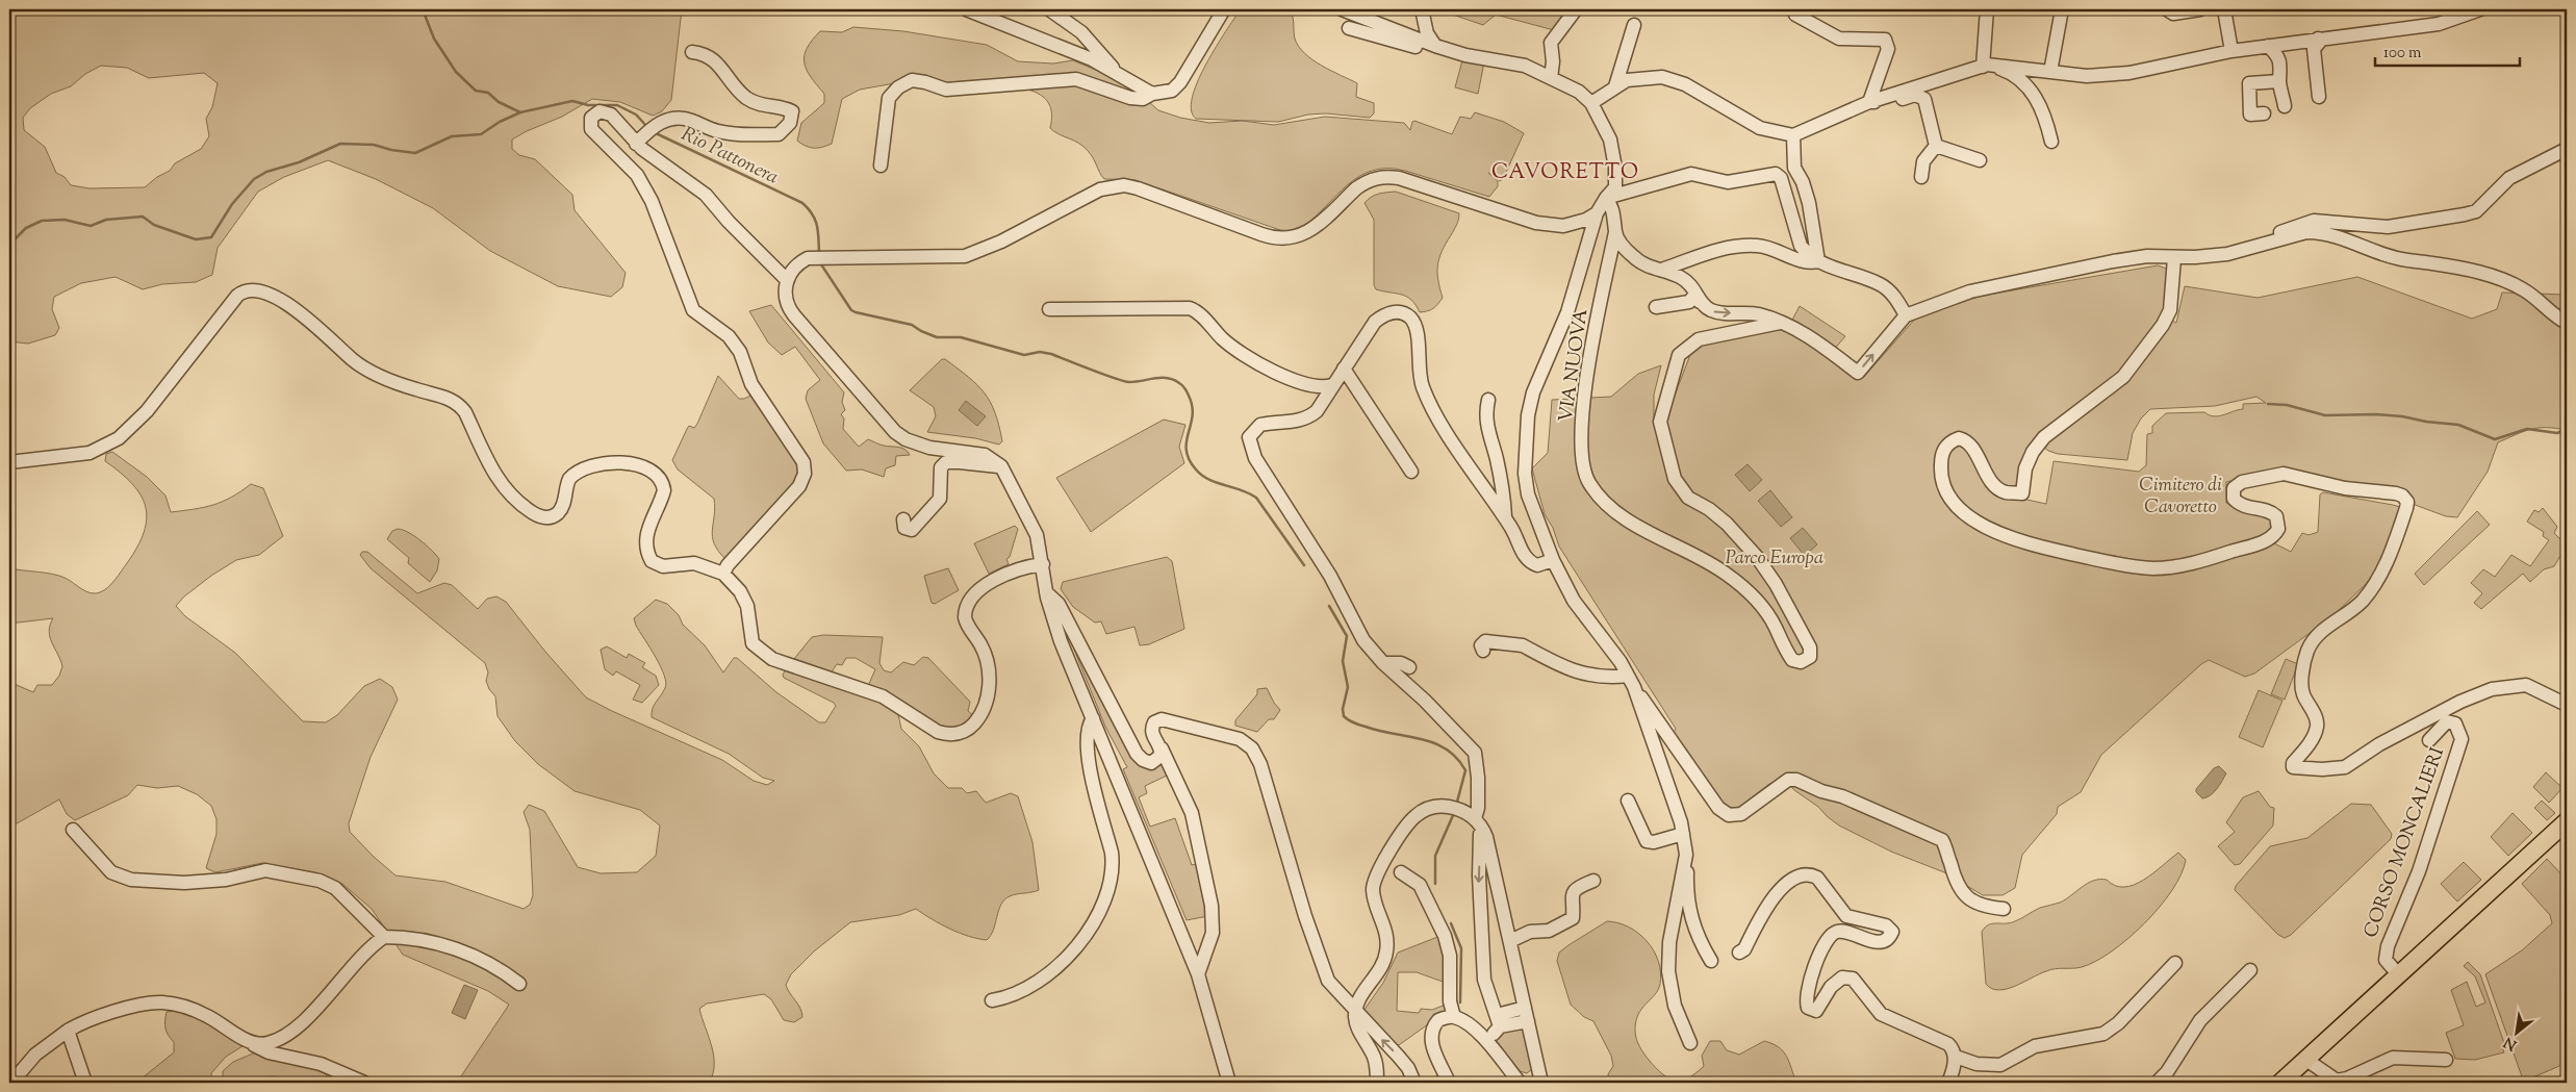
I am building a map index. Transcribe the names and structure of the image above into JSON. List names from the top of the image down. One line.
{"streets":{"street":["VIA NUOVA","CORSO MONCALIERI"]},"districts":["CAVORETTO"],"water":["Rio Pattonera"],"parks":["Cimitero di Cavoretto","Parco Europa"],"scale_bar":"100 m","north":"bottom left"}
